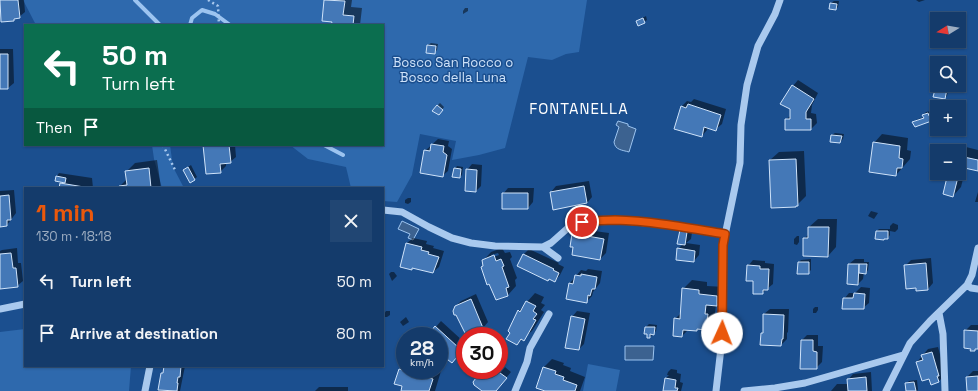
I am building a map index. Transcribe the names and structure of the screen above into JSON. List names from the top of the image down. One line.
{"districts":["FONTANELLA"],"parks":["Bosco San Rocco o Bosco della Luna"],"north":"left","page":{"map_buttons":["+","−"],"turn":["50 m","Turn left"],"then":"Then","heading":["1 min","130 m · 18:18"],"list":[{"name":"Turn left","value":"50 m"},{"name":"Arrive at destination","value":"80 m"}],"speed":"28 km/h","limit":"30"}}
